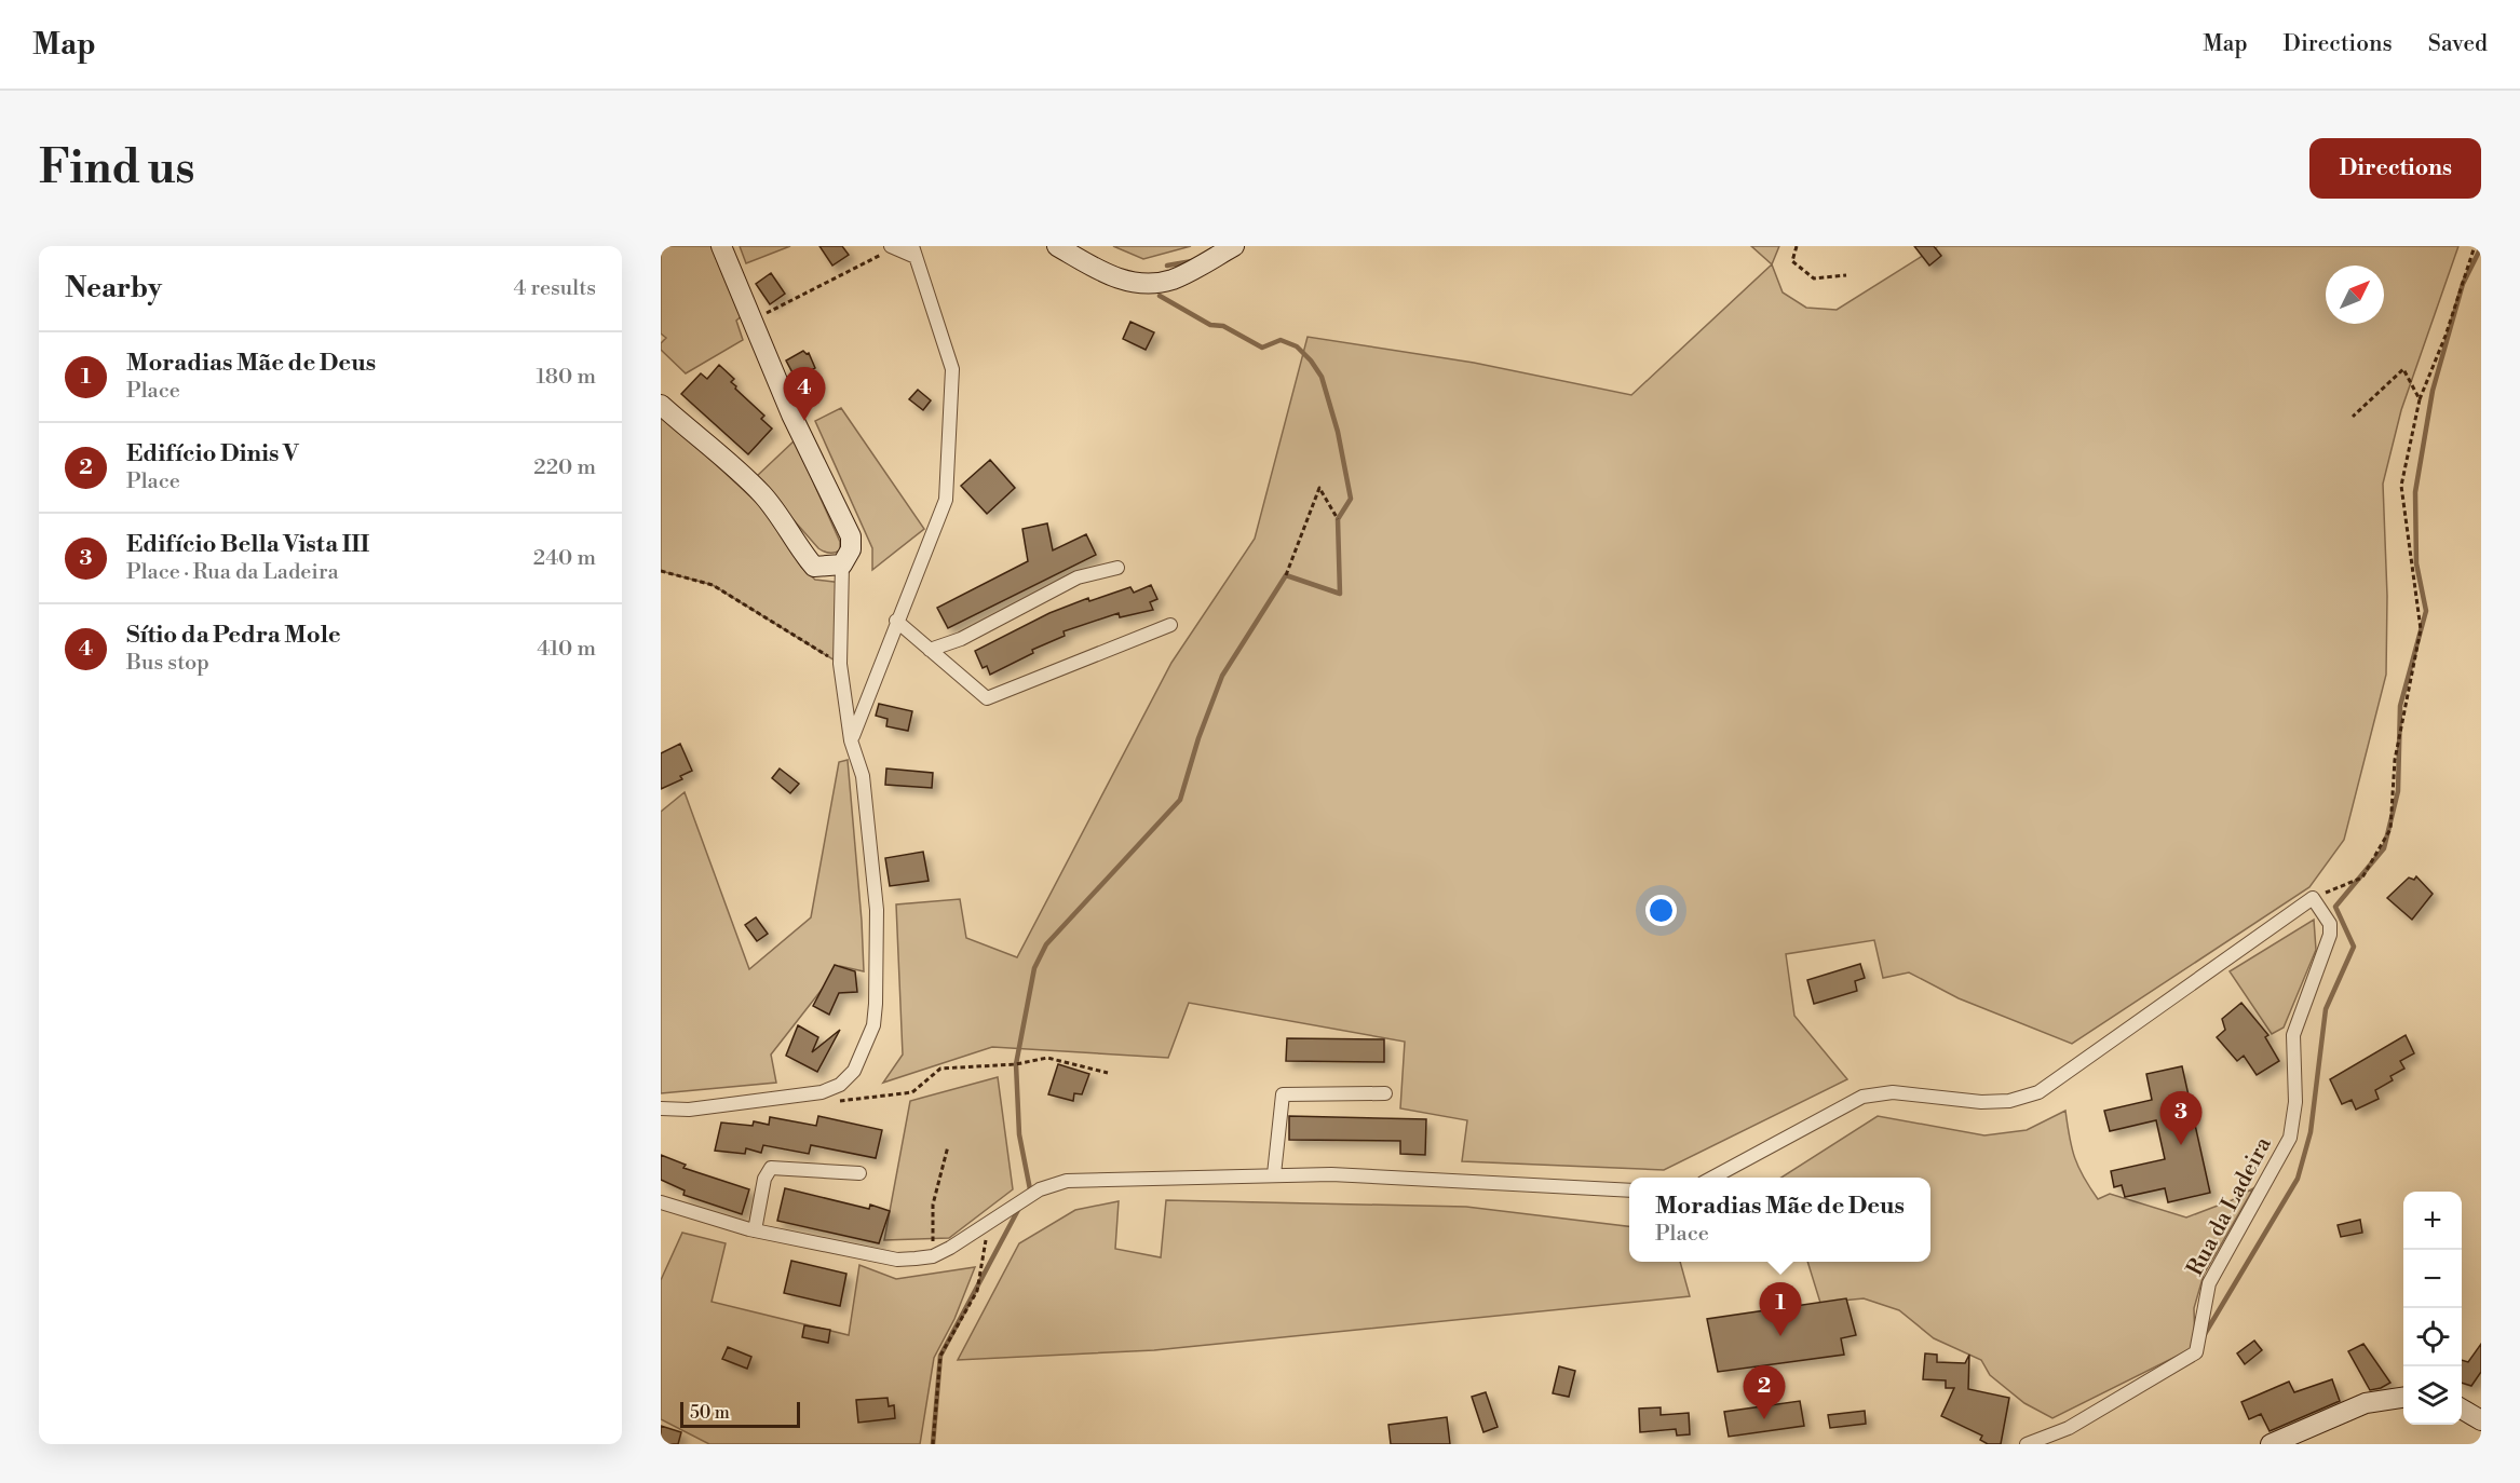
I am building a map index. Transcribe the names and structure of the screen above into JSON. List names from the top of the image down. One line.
{"streets":{"street":["Rua da Ladeira"]},"scale_bar":"50 m","north":"top right","page":{"header":"Map","nav":["Map","Directions","Saved"],"buttons":"Directions","title":"Find us","heading":["Nearby","4 results"],"list":[{"mark":"1","name":"Moradias Mãe de Deus","note":"Place","value":"180 m"},{"mark":"2","name":"Edifício Dinis V","note":"Place","value":"220 m"},{"mark":"3","name":"Edifício Bella Vista III","note":"Place · Rua da Ladeira","value":"240 m"},{"mark":"4","name":"Sítio da Pedra Mole","note":"Bus stop","value":"410 m"}],"pins":["4","3","1","2"],"popup":["Moradias Mãe de Deus","Place"],"map_buttons":["+","−"],"scale":"50 m"}}
